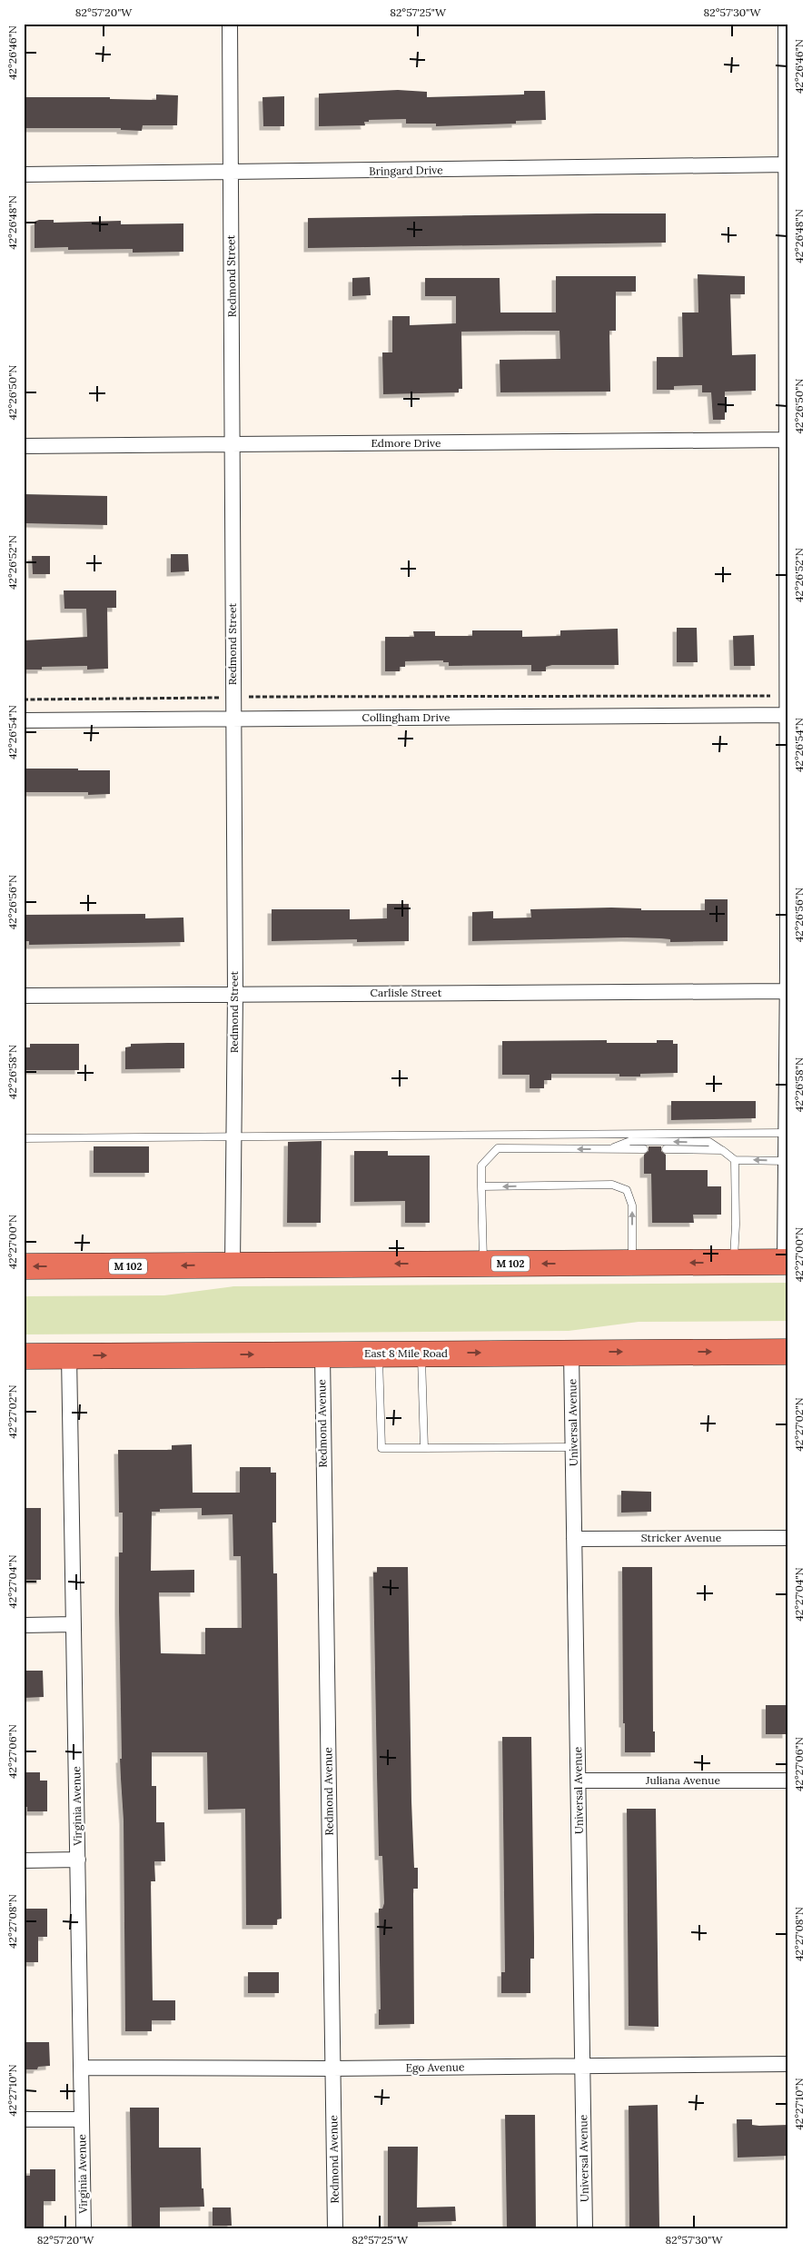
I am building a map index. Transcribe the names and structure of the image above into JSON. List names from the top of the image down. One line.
{"streets":{"highway":["M 102","East 8 Mile Road"],"street":["Bringard Drive","Redmond Street","Edmore Drive","Collingham Drive","Carlisle Street","Universal Avenue","Redmond Avenue","Stricker Avenue","Juliana Avenue","Virginia Avenue","Ego Avenue"]},"crossings":[["Bringard Drive","Redmond Street"],["Redmond Street","Edmore Drive"],["Redmond Street","Collingham Drive"],["Redmond Street","Carlisle Street"],["Redmond Street","M 102"],["East 8 Mile Road","Universal Avenue"],["East 8 Mile Road","Redmond Avenue"],["East 8 Mile Road","Virginia Avenue"],["Universal Avenue","Stricker Avenue"],["Universal Avenue","Juliana Avenue"],["Universal Avenue","Ego Avenue"],["Redmond Avenue","Ego Avenue"],["Virginia Avenue","Ego Avenue"]],"coordinates":["82°57'20\"W","82°57'25\"W","82°57'30\"W","42°26'46\"N","42°26'48\"N","42°26'50\"N","42°26'52\"N","42°26'54\"N","42°26'56\"N","42°26'58\"N","42°27'00\"N","42°27'02\"N","42°27'04\"N","42°27'06\"N","42°27'08\"N","42°27'10\"N"]}
